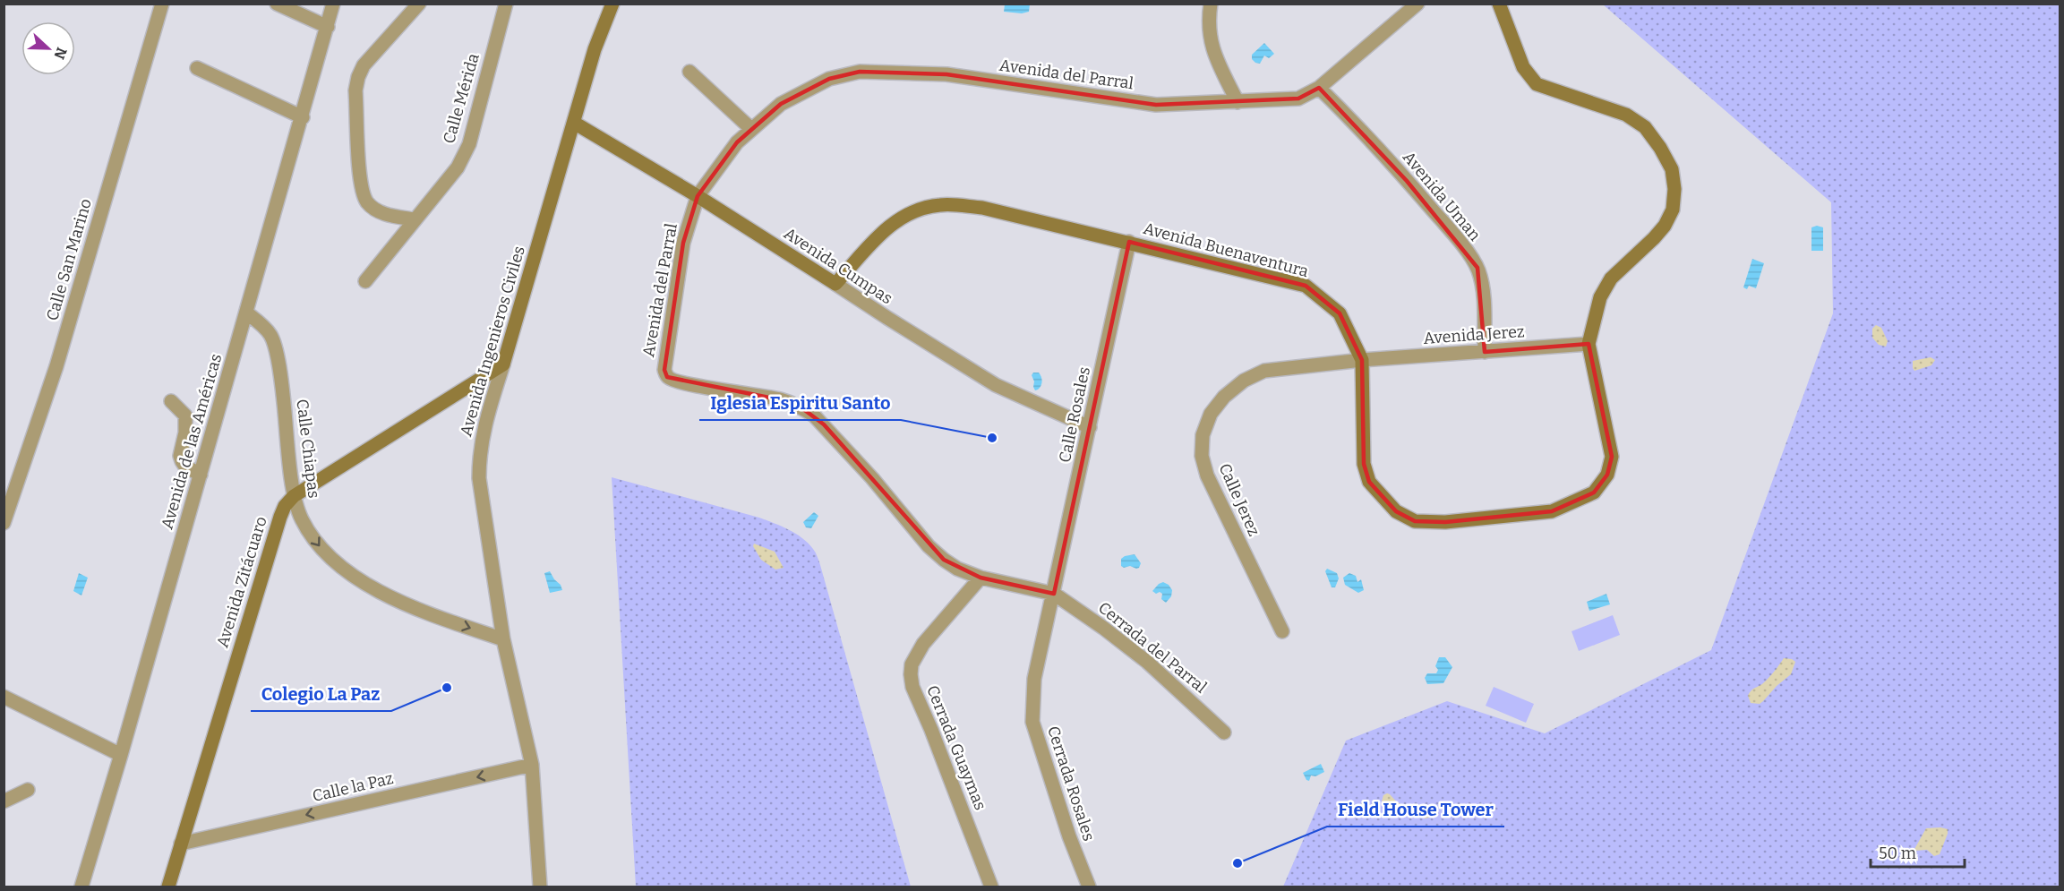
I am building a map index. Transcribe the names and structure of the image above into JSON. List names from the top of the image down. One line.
{"streets":{"street":["Avenida del Parral","Calle Mérida","Avenida Uman","Avenida Buenaventura","Calle San Marino","Avenida Cumpas","Avenida Jerez","Avenida Ingenieros Civiles","Calle Rosales","Avenida de las Américas","Calle Chiapas","Calle Jerez","Avenida Zitácuaro","Cerrada del Parral","Cerrada Guaymas","Cerrada Rosales","Calle la Paz"]},"crossings":[["Avenida del Parral","Avenida Uman"],["Avenida del Parral","Avenida Cumpas"],["Avenida del Parral","Calle Rosales"],["Avenida del Parral","Cerrada del Parral"],["Avenida del Parral","Cerrada Guaymas"],["Avenida del Parral","Cerrada Rosales"],["Avenida Uman","Avenida Jerez"],["Avenida Buenaventura","Avenida Cumpas"],["Avenida Buenaventura","Avenida Jerez"],["Avenida Buenaventura","Calle Rosales"],["Avenida Buenaventura","Calle Jerez"],["Avenida Cumpas","Avenida Ingenieros Civiles"],["Avenida Cumpas","Calle Rosales"],["Avenida Jerez","Calle Jerez"],["Avenida Ingenieros Civiles","Calle Chiapas"],["Avenida Ingenieros Civiles","Avenida Zitácuaro"],["Avenida Ingenieros Civiles","Calle la Paz"],["Calle Rosales","Cerrada del Parral"],["Calle Rosales","Cerrada Rosales"],["Avenida de las Américas","Calle Chiapas"],["Calle Chiapas","Avenida Zitácuaro"],["Avenida Zitácuaro","Calle la Paz"],["Cerrada del Parral","Cerrada Rosales"]],"one_way":["Calle Chiapas","Calle la Paz"],"places":["Iglesia Espiritu Santo","Colegio La Paz","Field House Tower"],"scale_bar":"50 m","north":"right"}
